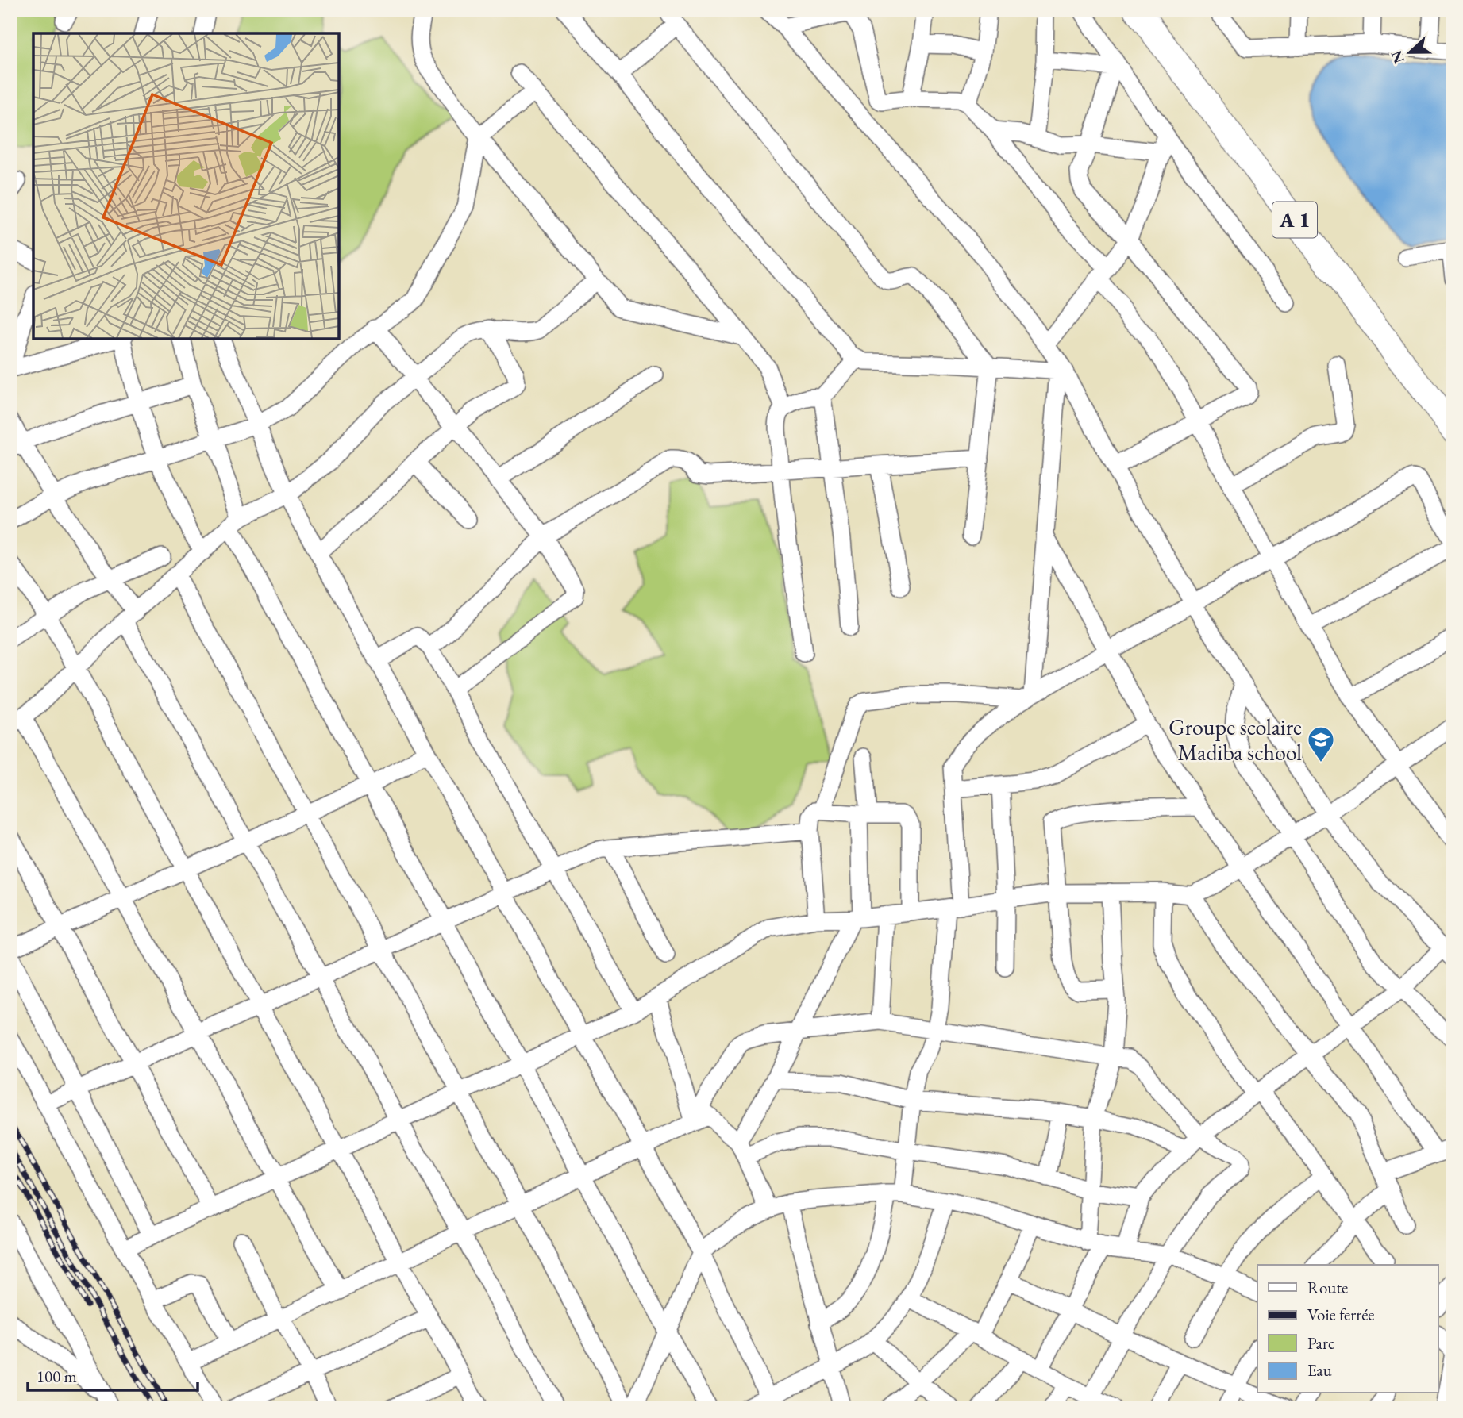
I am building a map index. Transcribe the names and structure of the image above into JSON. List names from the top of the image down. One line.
{"streets":{"highway":["A 1"]},"places":{"school or university":["Groupe scolaire Madiba school"]},"legend":["Route","Voie ferrée","Parc","Eau"],"scale_bar":"100 m","north":"left"}
